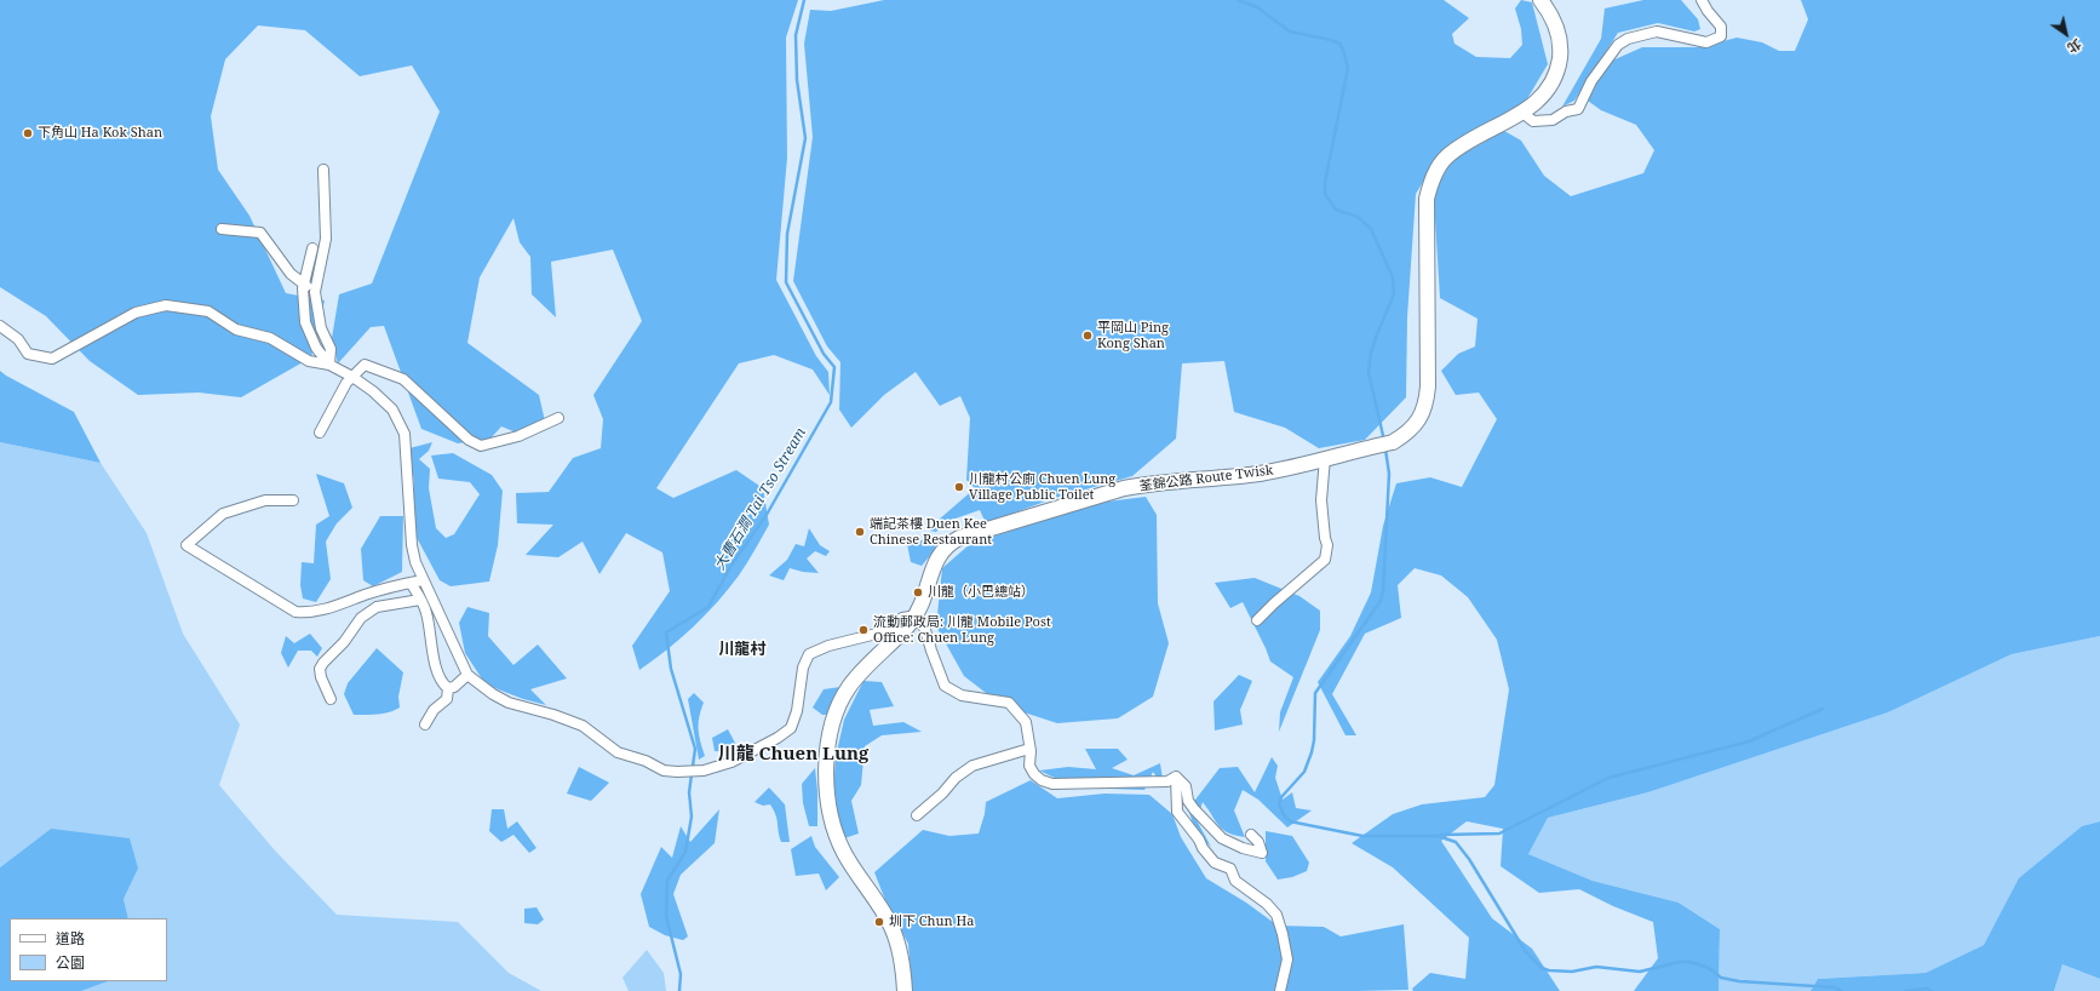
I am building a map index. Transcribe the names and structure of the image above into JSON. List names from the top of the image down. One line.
{"streets":{"main road":["荃錦公路 Route Twisk"]},"districts":["川龍村","川龍 Chuen Lung"],"water":["大曹石澗 Tai Tso Stream"],"places":["下角山 Ha Kok Shan","平岡山 Ping Kong Shan","川龍村公廁 Chuen Lung Village Public Toilet","端記茶樓 Duen Kee Chinese Restaurant","川龍（小巴總站）","流動郵政局: 川龍 Mobile Post Office: Chuen Lung","圳下 Chun Ha"],"legend":["道路","公園"],"north":"bottom right"}
